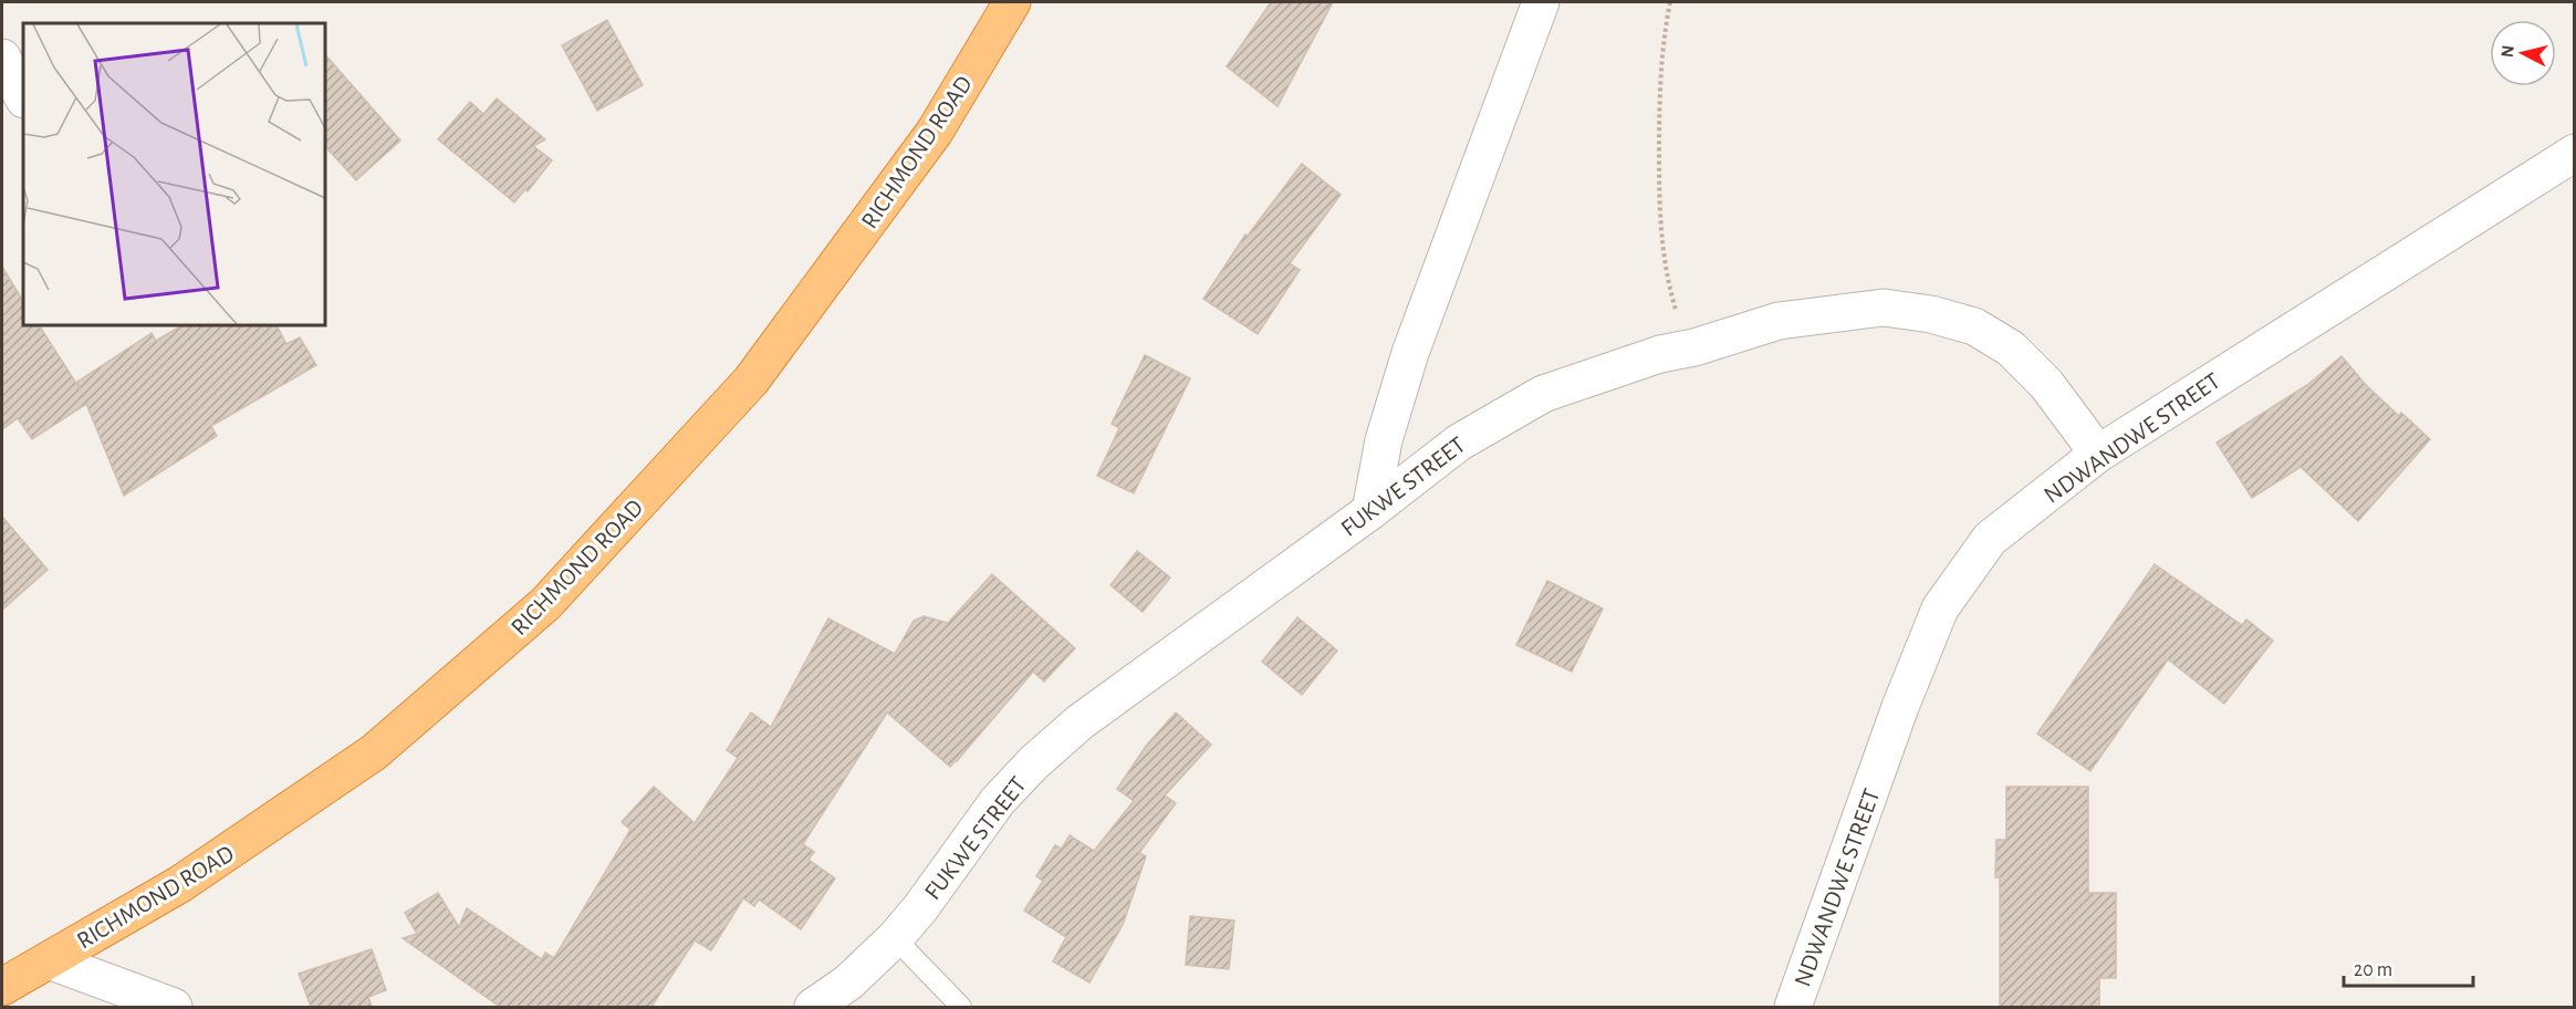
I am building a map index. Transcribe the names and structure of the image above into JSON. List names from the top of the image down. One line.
{"streets":{"highway":["RICHMOND ROAD"],"street":["NDWANDWE STREET","FUKWE STREET"]},"crossings":[["NDWANDWE STREET","FUKWE STREET"]],"scale_bar":"20 m","north":"left"}
